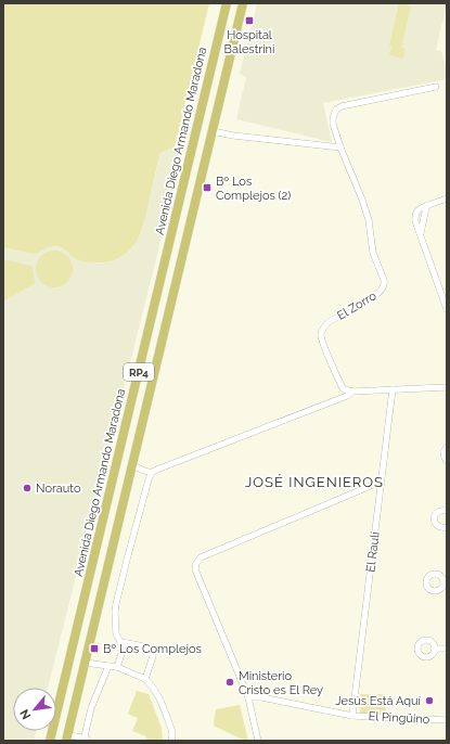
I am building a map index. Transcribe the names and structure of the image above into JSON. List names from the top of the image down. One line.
{"streets":{"main road":["Avenida Diego Armando Maradona","RP4"],"street":["El Zorro","El Raulí","El Pingüino"]},"crossings":[["El Raulí","El Pingüino"]],"districts":["JOSÉ INGENIEROS"],"places":{"transit":["Hospital Balestrini","Bº Los Complejos (2)","Bº Los Complejos"],"other":["Norauto","Ministerio Cristo es El Rey","Jesús Está Aquí"]},"north":"bottom left"}
